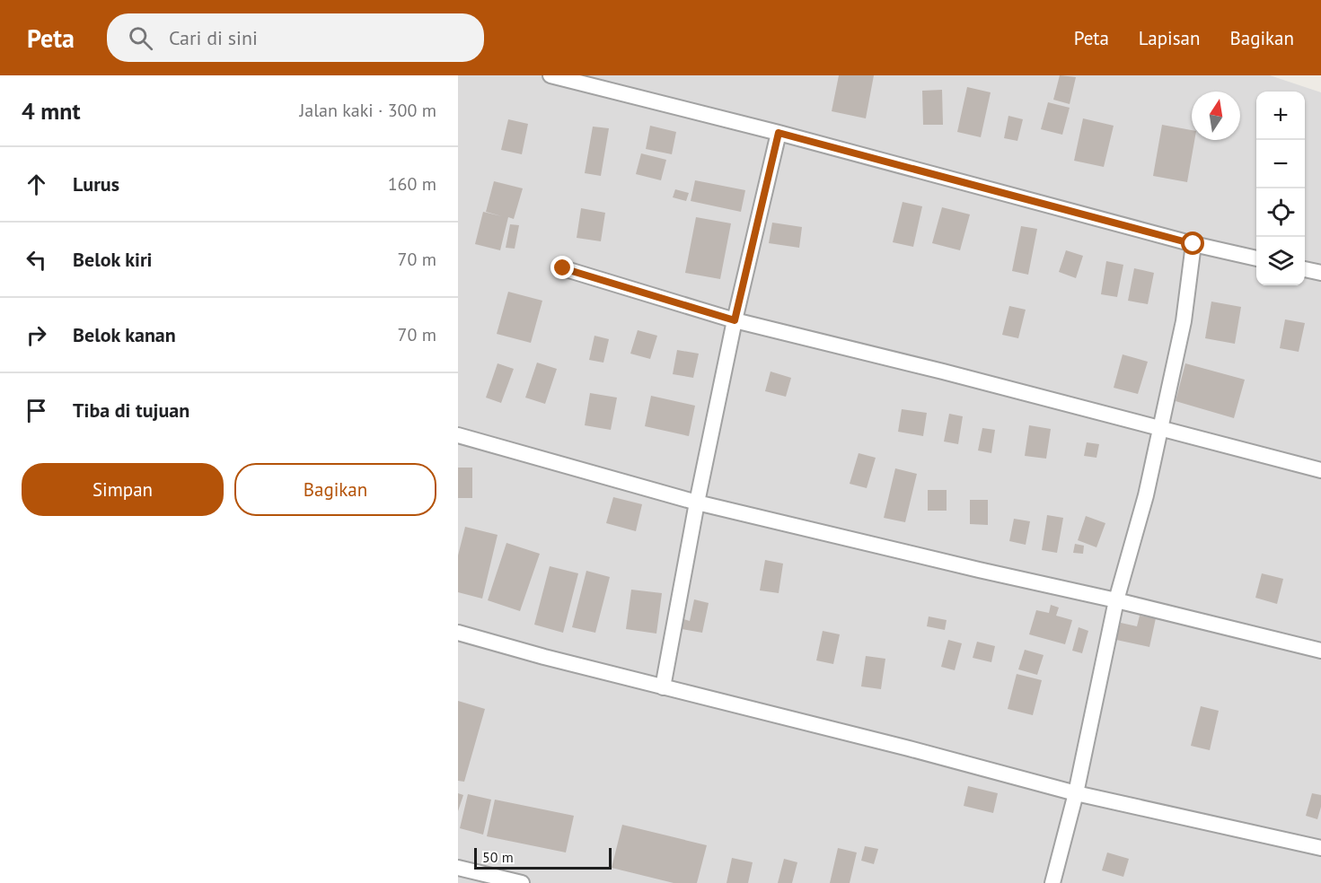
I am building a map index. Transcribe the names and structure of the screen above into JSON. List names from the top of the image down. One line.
{"scale_bar":"50 m","north":"top","page":{"header":"Peta","search":"Cari di sini","nav":["Peta","Lapisan","Bagikan"],"heading":["4 mnt","Jalan kaki · 300 m"],"map_buttons":["+","−"],"list":[["Lurus","160 m"],["Belok kiri","70 m"],["Belok kanan","70 m"],"Tiba di tujuan"],"buttons":["Simpan","Bagikan"],"scale":"50 m"}}
